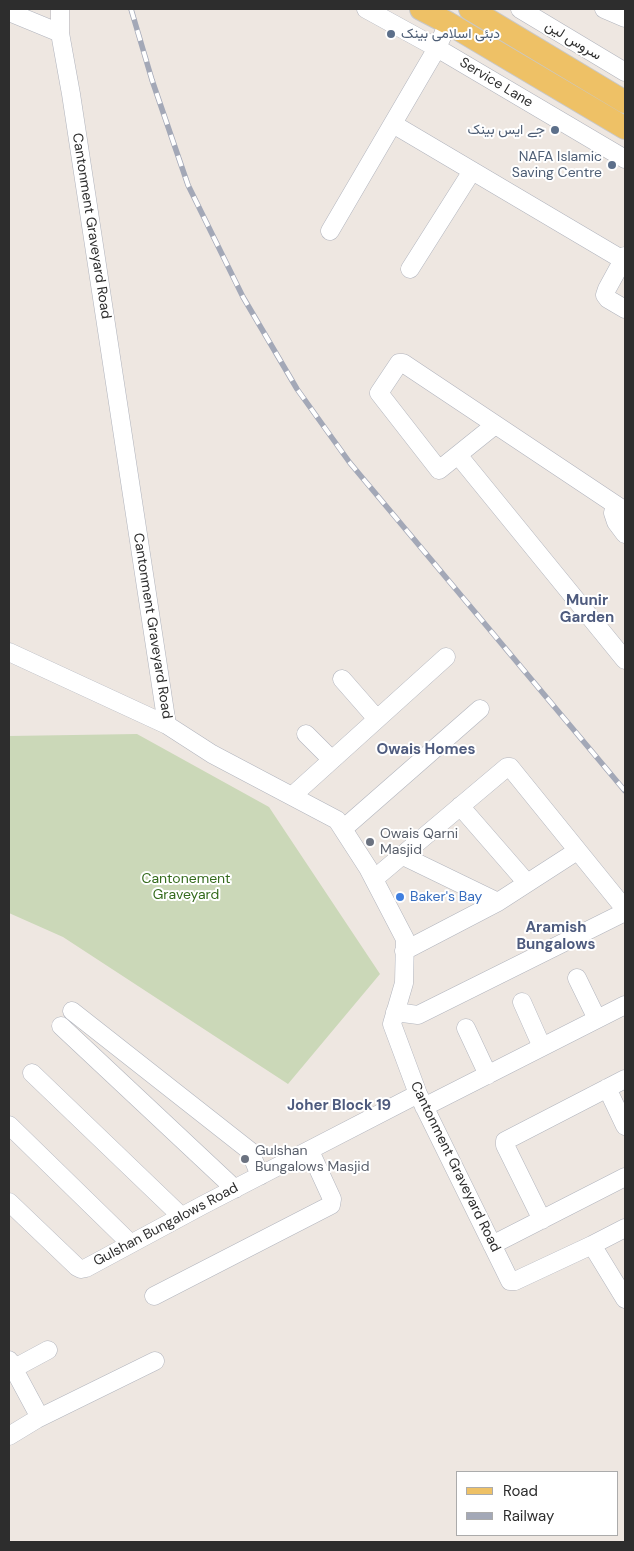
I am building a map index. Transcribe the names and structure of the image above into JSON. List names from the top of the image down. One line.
{"streets":{"street":["سروس لین","Service Lane","Cantonment Graveyard Road","Gulshan Bungalows Road"]},"crossings":[["Cantonment Graveyard Road","Gulshan Bungalows Road"]],"districts":["Munir Garden","Owais Homes","Aramish Bungalows","Joher Block 19"],"parks":["Cantonement Graveyard"],"places":["دبئی اسلامی بینک","جے ایس بینک","NAFA Islamic Saving Centre","Owais Qarni Masjid","Baker's Bay","Gulshan Bungalows Masjid"],"legend":["Road","Railway"]}
